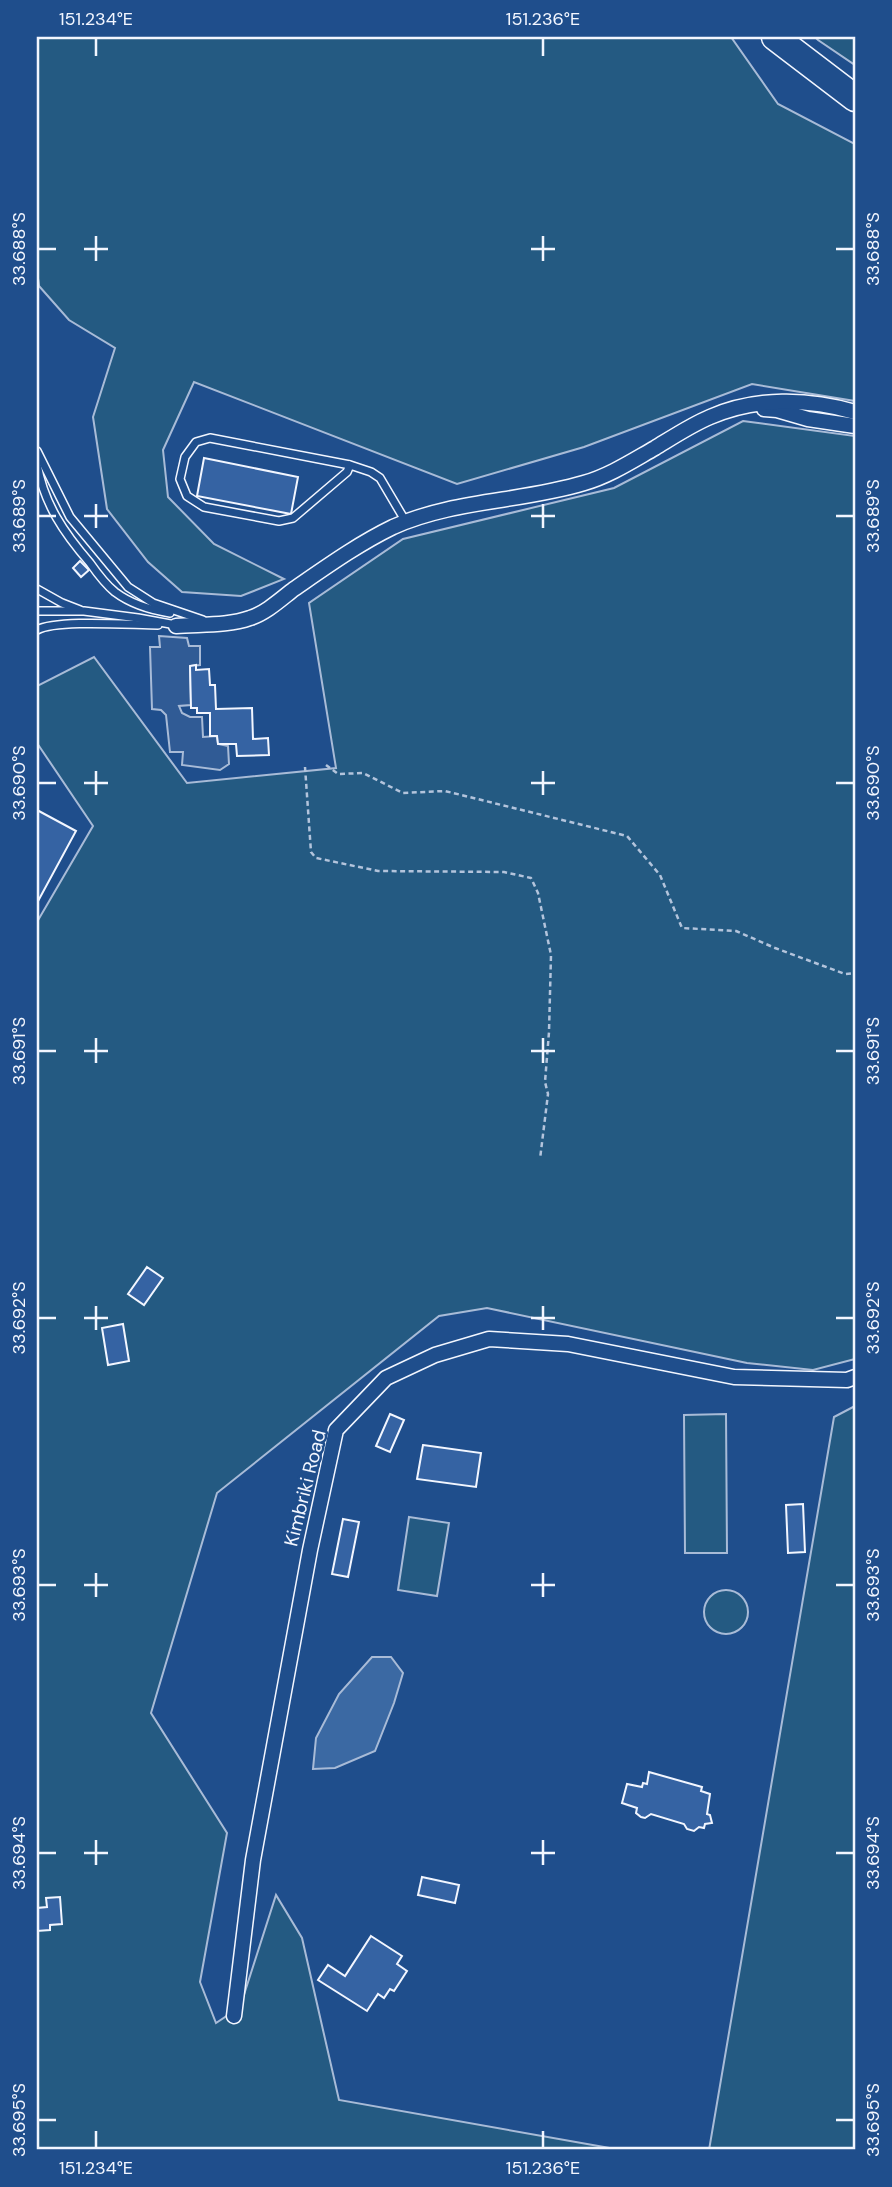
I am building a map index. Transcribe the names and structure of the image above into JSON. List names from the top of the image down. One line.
{"streets":{"street":["Kimbriki Road"]},"coordinates":["151.234°E","151.236°E","33.688°S","33.689°S","33.690°S","33.691°S","33.692°S","33.693°S","33.694°S","33.695°S"]}
